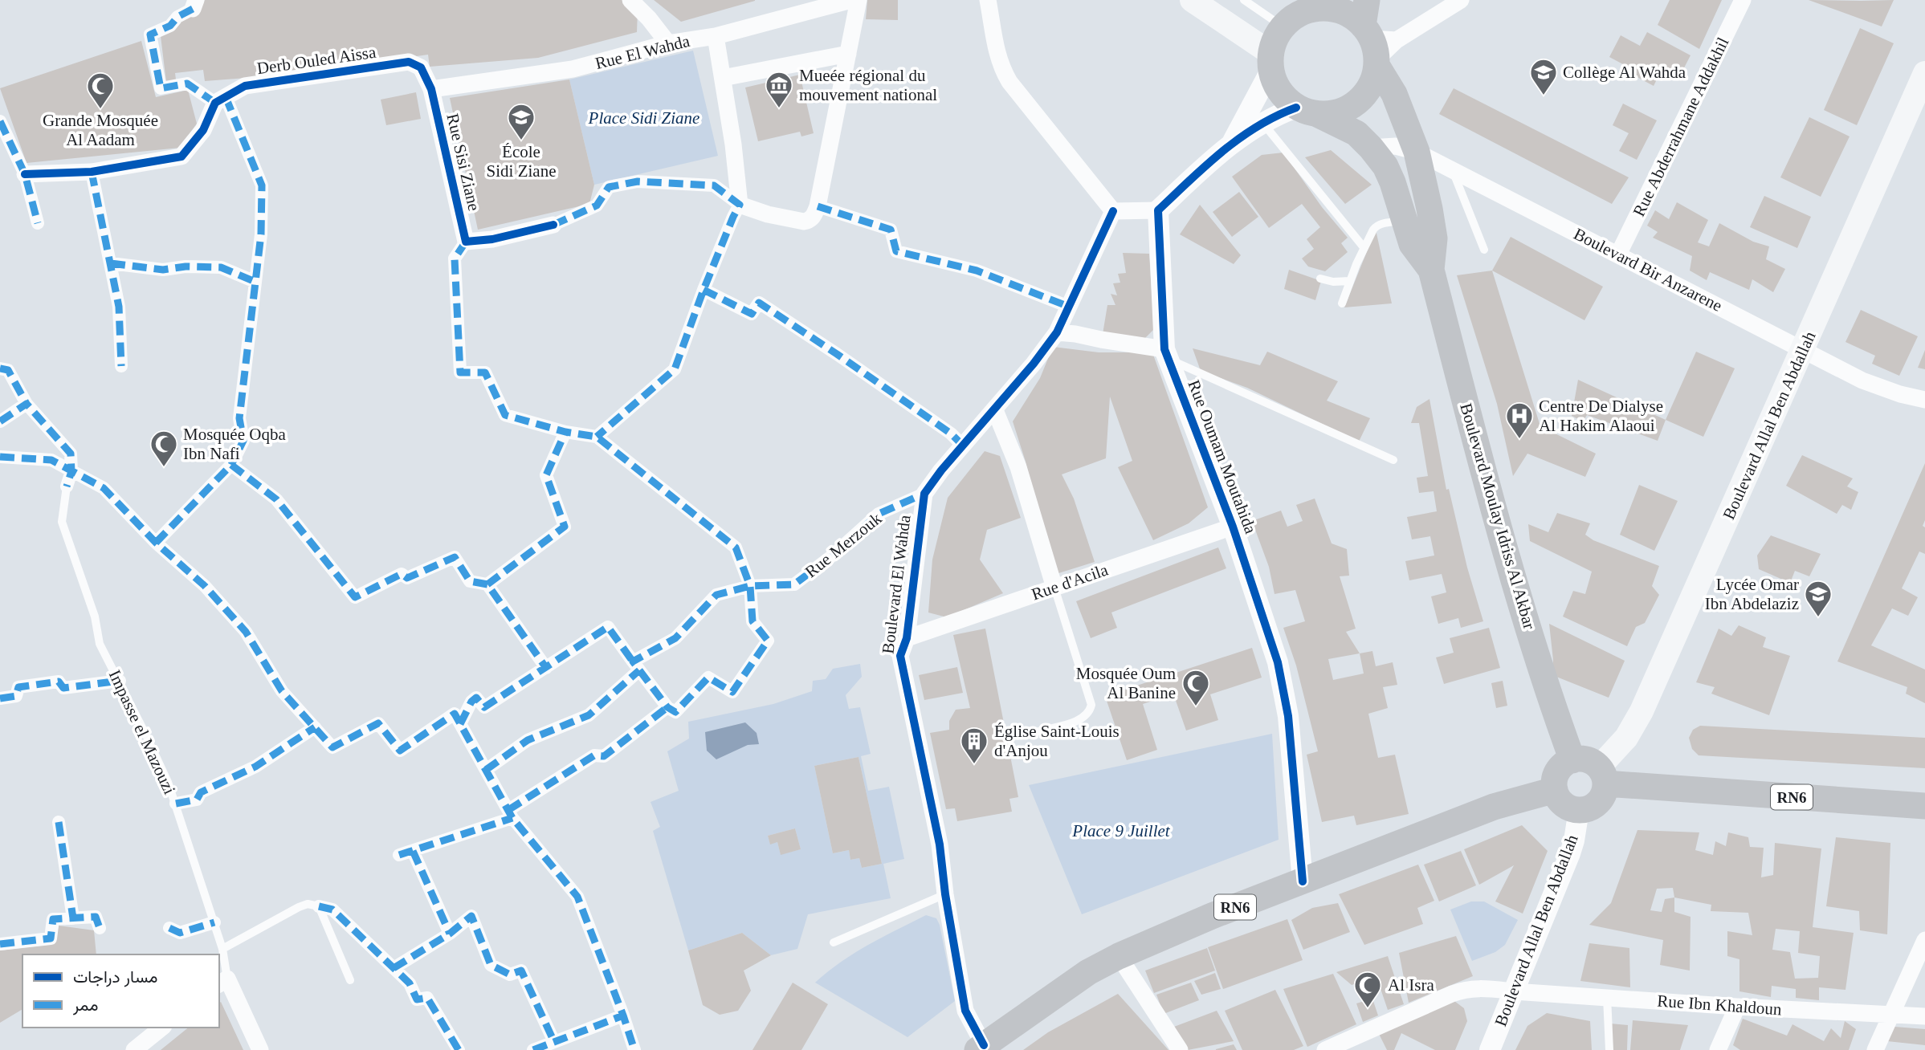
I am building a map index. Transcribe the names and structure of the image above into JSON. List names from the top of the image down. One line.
{"streets":{"main road":["Boulevard Allal Ben Abdallah","Boulevard Moulay Idriss Al Akbar","RN6"],"street":["Rue El Wahda","Derb Ouled Aissa","Rue Abderrahmane Addakhil","Rue Sisi Ziane","Boulevard Bir Anzarene","Rue Oumam Moutahida","Rue Merzouk","Rue d'Acila","Boulevard El Wahda","Rue Ibn Khaldoun"],"lane":["Impasse el Mazouzi"]},"crossings":[["Rue El Wahda","Derb Ouled Aissa"],["Rue El Wahda","Rue Sisi Ziane"],["Derb Ouled Aissa","Rue Sisi Ziane"],["Rue Abderrahmane Addakhil","Boulevard Bir Anzarene"],["Boulevard Bir Anzarene","Boulevard Allal Ben Abdallah"],["Boulevard Bir Anzarene","Boulevard Moulay Idriss Al Akbar"],["Boulevard Allal Ben Abdallah","Boulevard Moulay Idriss Al Akbar"],["Boulevard Allal Ben Abdallah","RN6"],["Boulevard Allal Ben Abdallah","Rue Ibn Khaldoun"],["Rue Oumam Moutahida","Rue d'Acila"],["Rue Oumam Moutahida","RN6"],["Boulevard Moulay Idriss Al Akbar","RN6"],["Rue Merzouk","Boulevard El Wahda"],["Rue d'Acila","Boulevard El Wahda"],["Boulevard El Wahda","RN6"]],"parks":["Place Sidi Ziane","Place 9 Juillet"],"places":{"school or university":["Collège Al Wahda","École Sidi Ziane","Lycée Omar Ibn Abdelaziz"],"museum":["Mueée régional du mouvement national"],"mosque":["Grande Mosquée Al Aadam","Mosquée Oqba Ibn Nafi","Mosquée Oum Al Banine","Al Isra"],"hospital":["Centre De Dialyse Al Hakim Alaoui"],"building":["Église Saint-Louis d'Anjou"]},"legend":["مسار دراجات","ممر"]}
